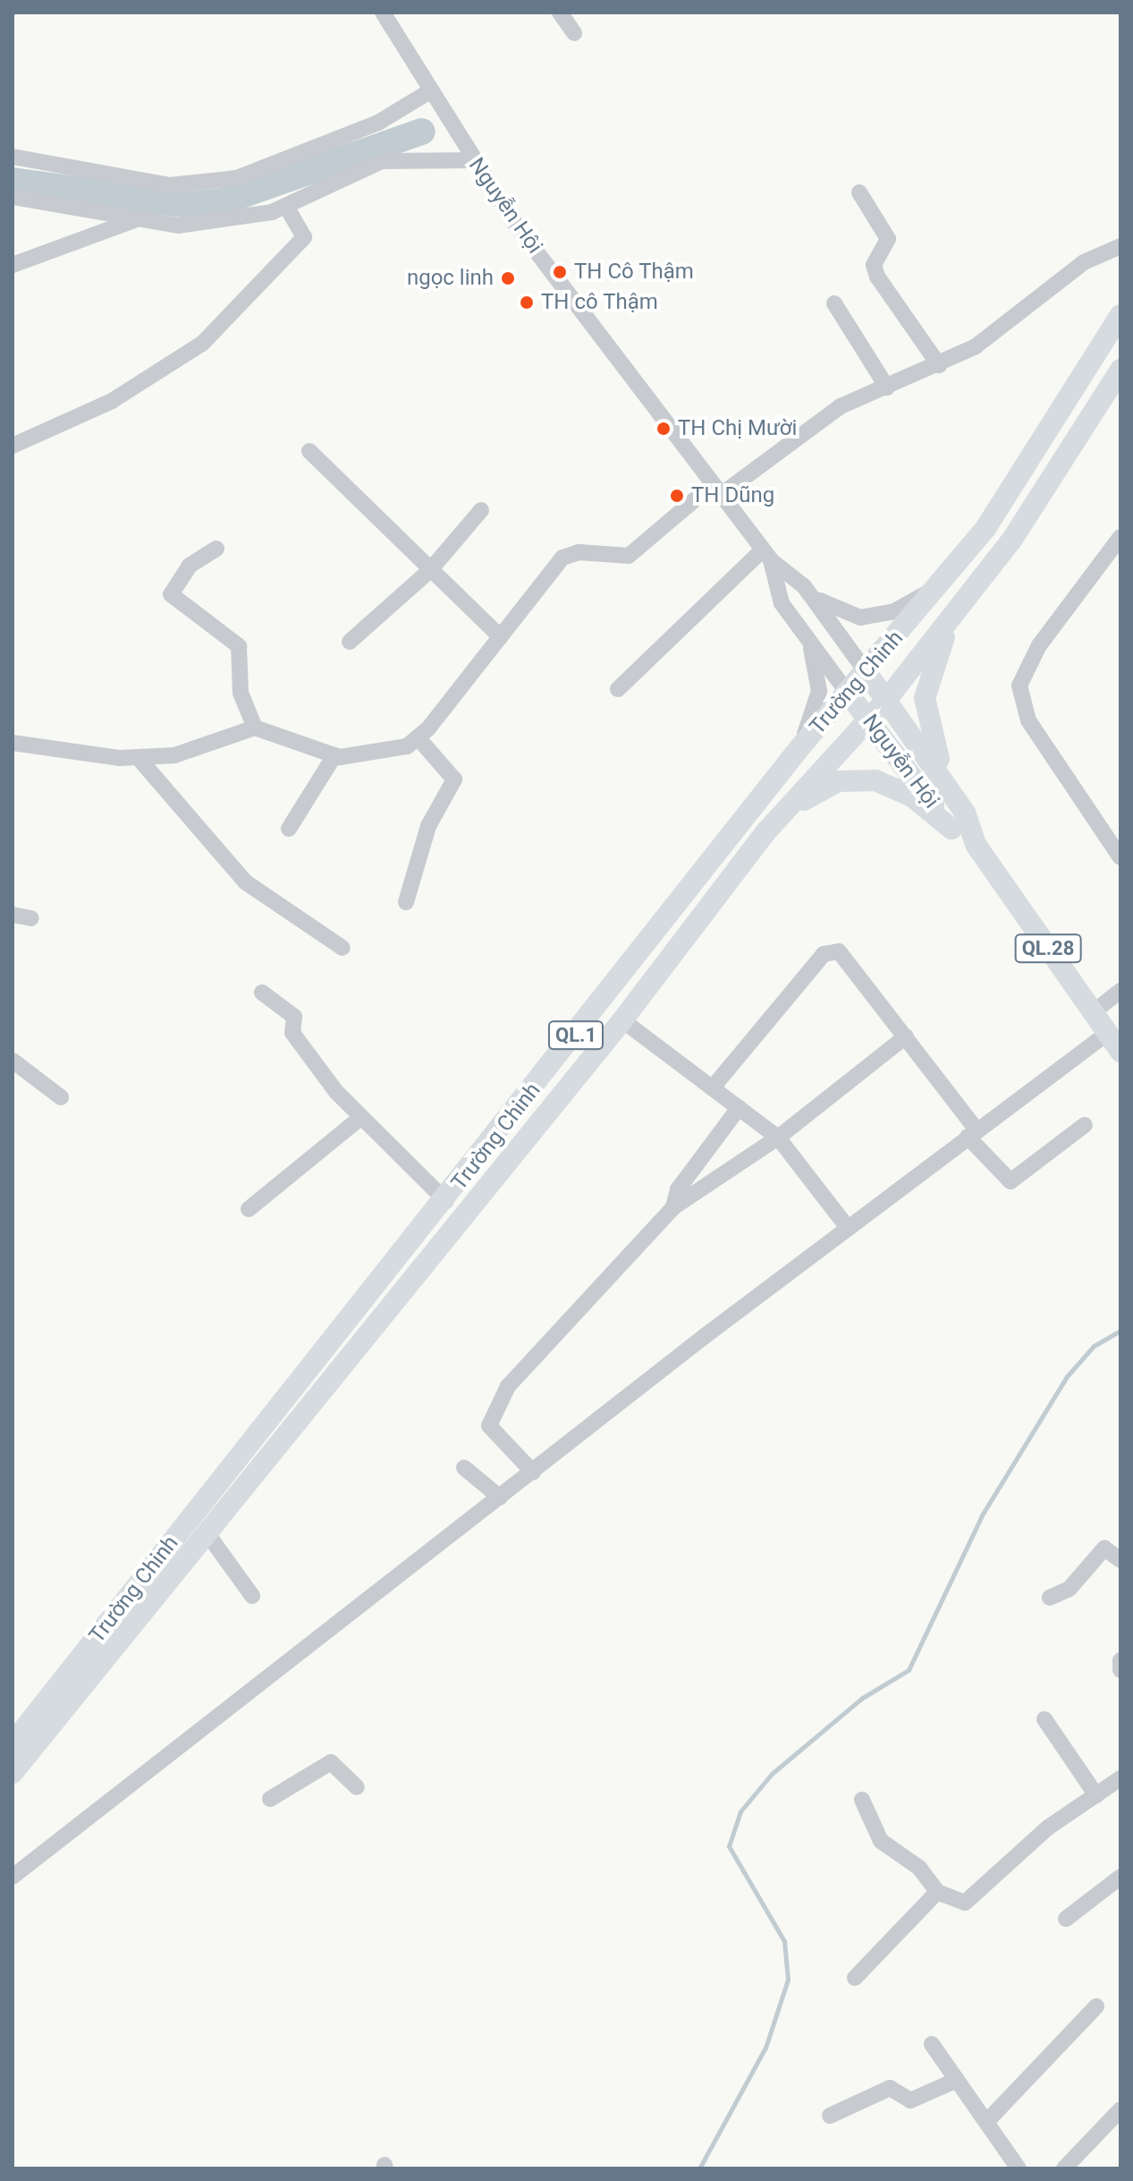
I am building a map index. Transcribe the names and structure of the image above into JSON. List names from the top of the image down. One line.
{"streets":{"highway":["Nguyễn Hội","Trường Chinh","QL.28","QL.1"]},"crossings":[["Nguyễn Hội","Trường Chinh"]],"places":["TH Cô Thậm","ngọc linh","TH cô Thậm","TH Chị Mười","TH Dũng"]}
